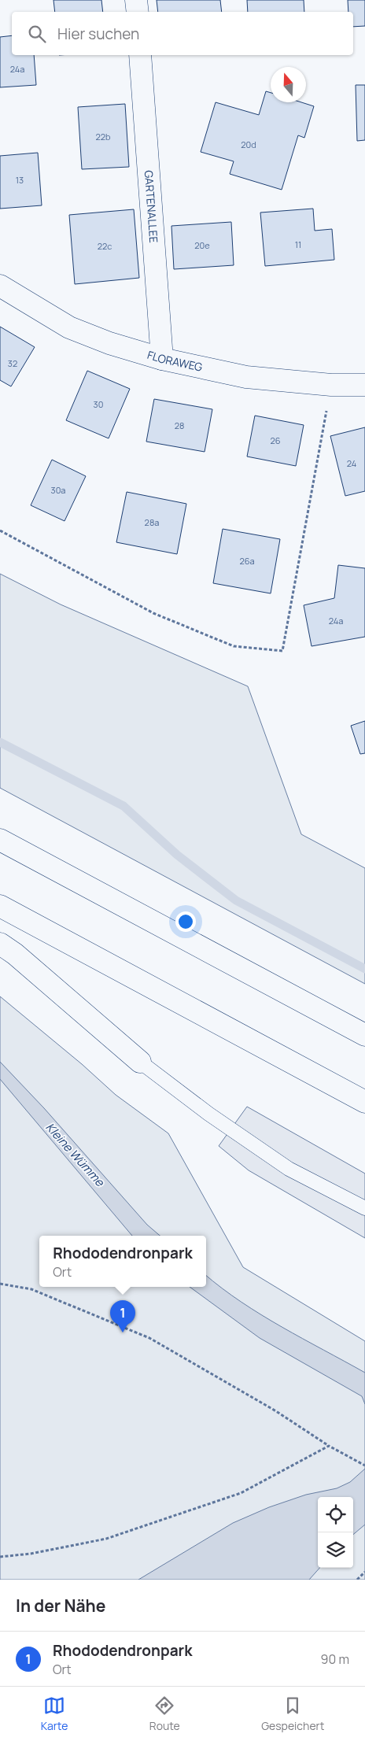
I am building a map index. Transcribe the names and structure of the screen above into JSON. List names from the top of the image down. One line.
{"streets":{"main road":["GARTENALLEE","FLORAWEG"]},"crossings":[["GARTENALLEE","FLORAWEG"]],"water":["Kleine Wümme"],"house_numbers":["24a","22b","20d","13","11","20e","22c","32","30","28","26","24","30a","28a","26a","24a"],"north":"top","page":{"search":"Hier suchen","popup":["Rhododendronpark","Ort"],"pins":"1","heading":"In der Nähe","list":[{"mark":"1","name":"Rhododendronpark","note":"Ort","value":"90 m"}],"nav":["Karte","Route","Gespeichert"]}}
